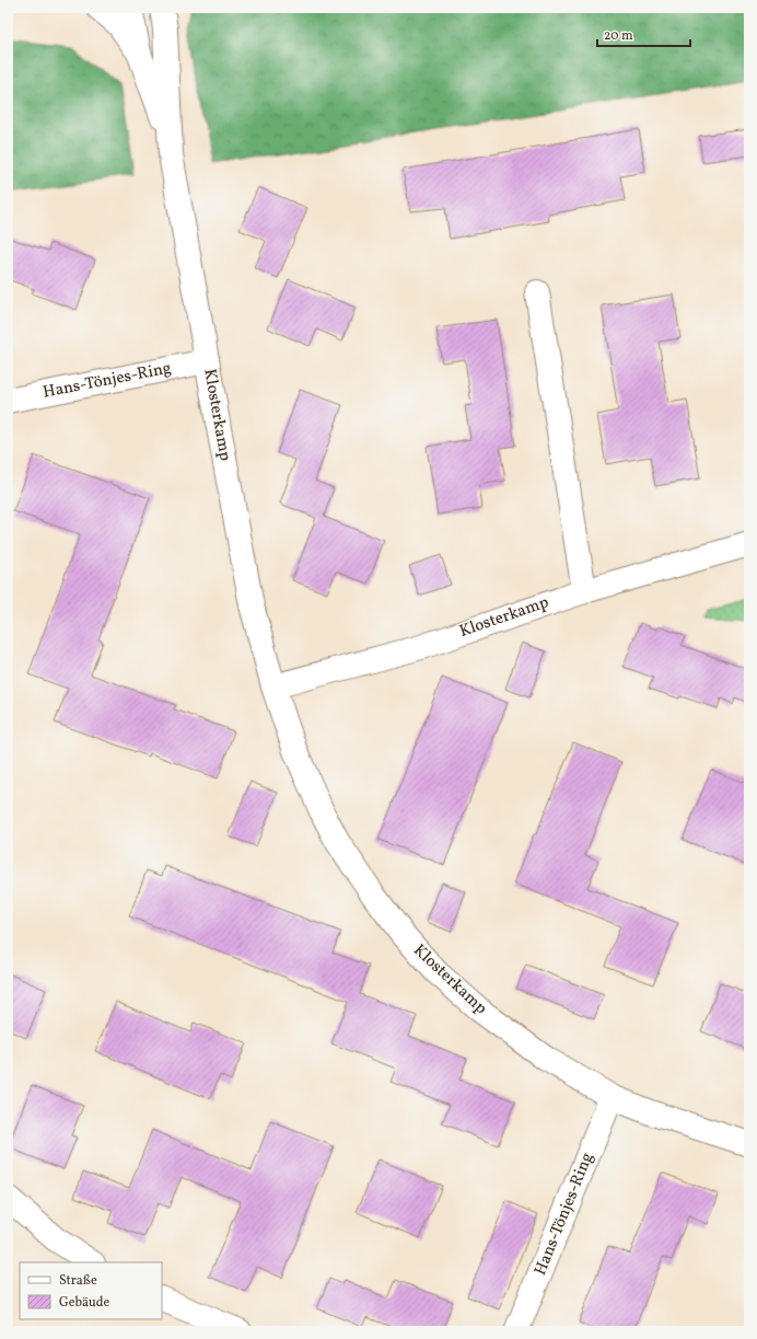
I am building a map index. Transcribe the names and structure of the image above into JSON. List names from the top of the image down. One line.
{"streets":{"street":["Hans-Tönjes-Ring","Klosterkamp"]},"crossings":[["Hans-Tönjes-Ring","Klosterkamp"]],"legend":["Straße","Gebäude"],"scale_bar":"20 m"}
